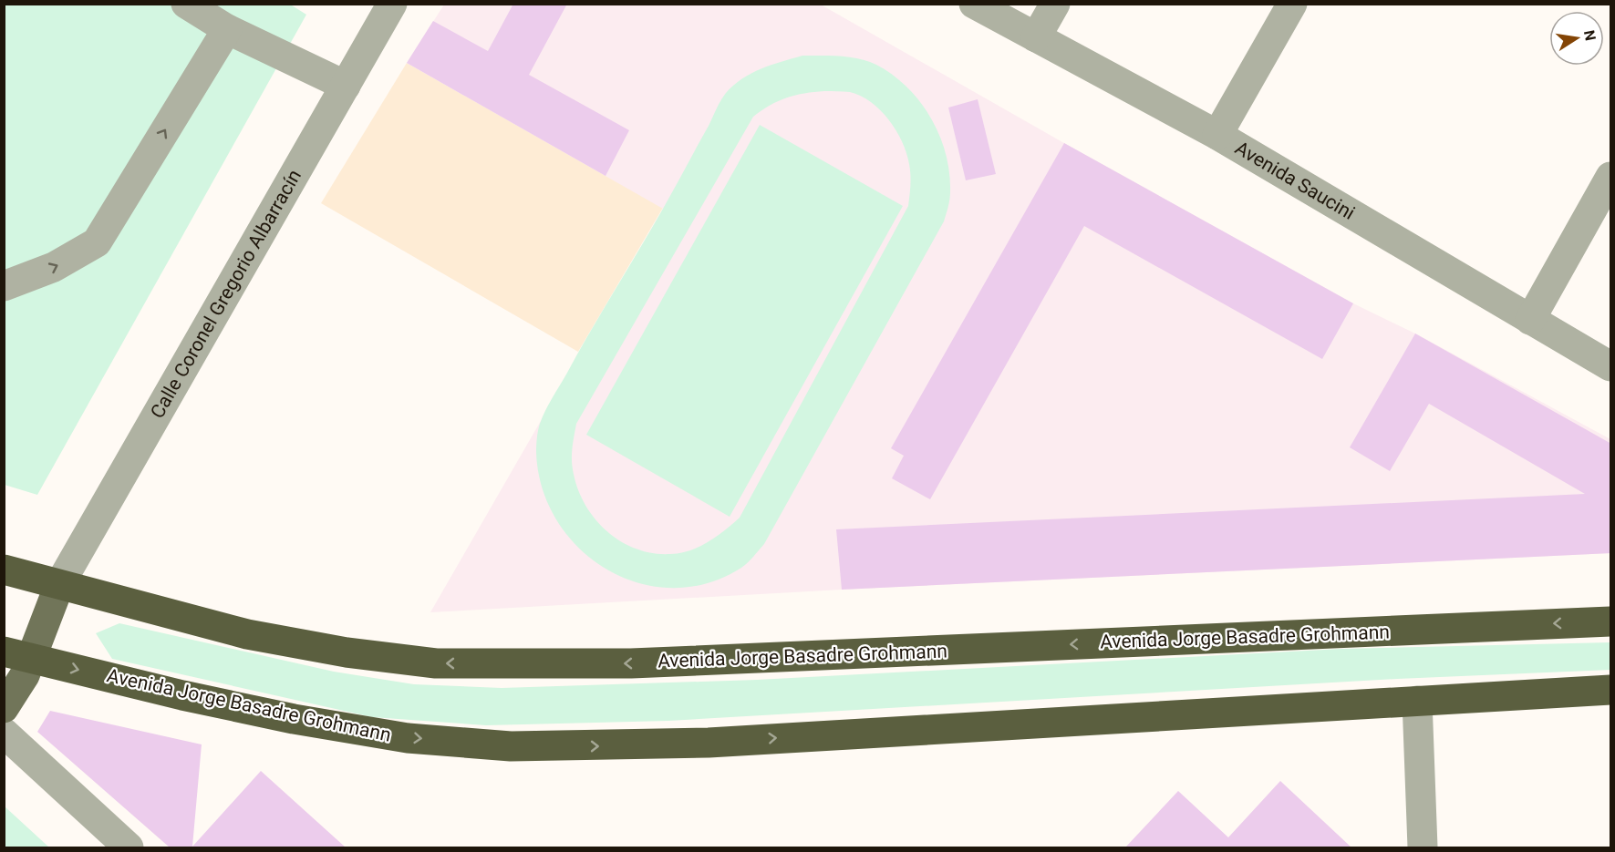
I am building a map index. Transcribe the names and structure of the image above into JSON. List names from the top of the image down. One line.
{"streets":{"highway":["Avenida Jorge Basadre Grohmann"],"street":["Avenida Saucini","Calle Coronel Gregorio Albarracín"]},"crossings":[["Calle Coronel Gregorio Albarracín","Avenida Jorge Basadre Grohmann"]],"north":"right"}
